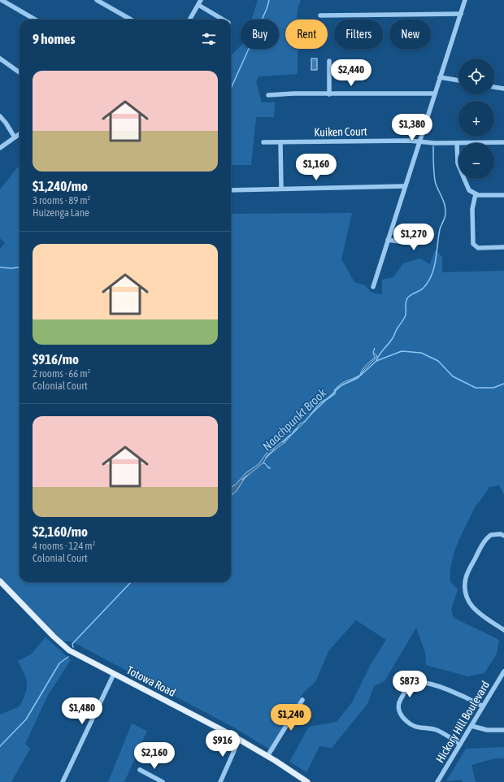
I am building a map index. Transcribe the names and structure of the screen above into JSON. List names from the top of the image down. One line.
{"streets":{"main road":["Totowa Road"],"street":["Kuiken Court","Hickory Hill Boulevard"]},"water":["Naachpunkt Brook"],"page":{"chip":["Buy","Rent","Filters","New"],"heading":"9 homes","map_buttons":["+","−"],"list":[{"name":"$1,240/mo","note":"3 rooms · 89 m² · Huizenga Lane"},{"name":"$916/mo","note":"2 rooms · 66 m² · Colonial Court"},{"name":"$2,160/mo","note":"4 rooms · 124 m² · Colonial Court"}],"price":["$2,440","$1,380","$1,160","$1,270","$873","$1,480","$1,240","$916","$2,160"]}}
